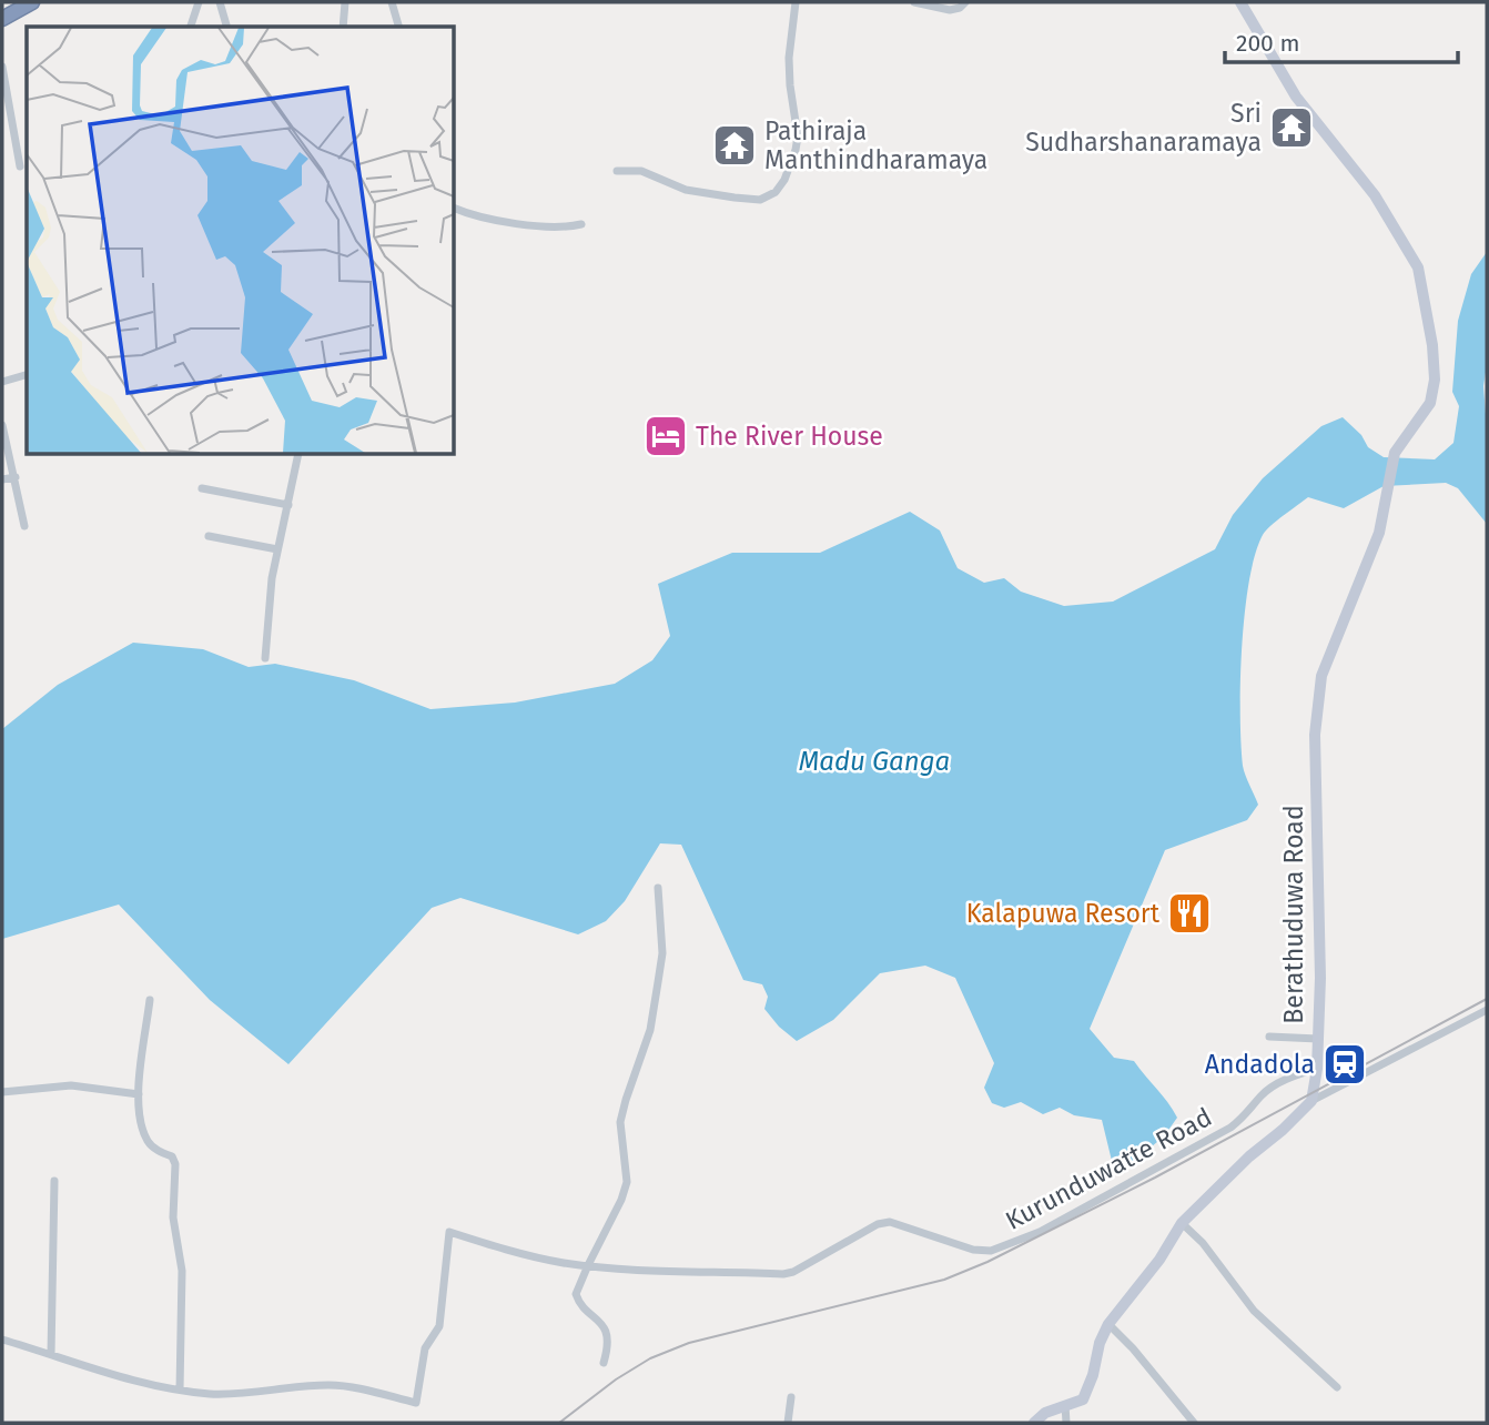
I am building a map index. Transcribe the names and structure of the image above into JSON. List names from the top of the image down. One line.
{"streets":{"street":["Berathuduwa Road","Kurunduwatte Road"]},"crossings":[["Berathuduwa Road","Kurunduwatte Road"]],"water":["Madu Ganga"],"places":{"temple":["Sri Sudharshanaramaya","Pathiraja Manthindharamaya"],"hotel":["The River House"],"restaurant":["Kalapuwa Resort"],"station":["Andadola"]},"scale_bar":"200 m"}
